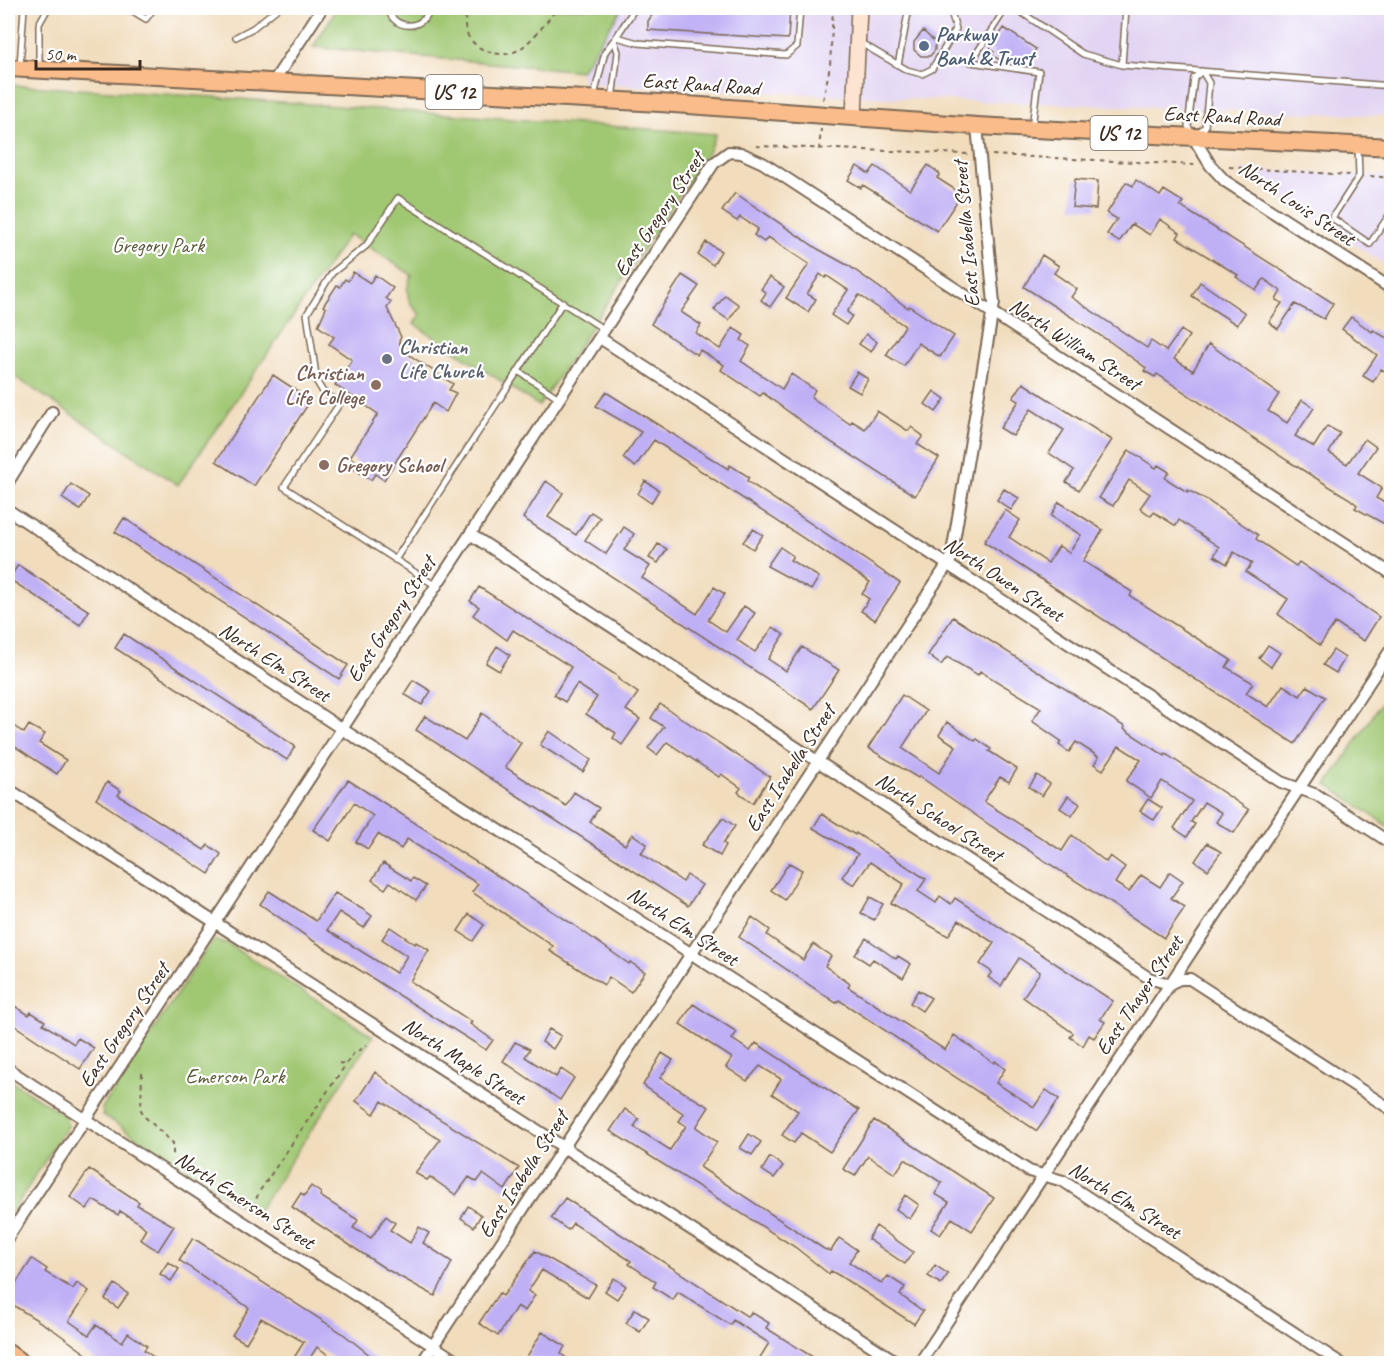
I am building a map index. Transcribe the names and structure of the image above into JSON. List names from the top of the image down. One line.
{"streets":{"main road":["East Rand Road","US 12"],"street":["North Louis Street","East Gregory Street","East Isabella Street","North William Street","North Owen Street","North Elm Street","North School Street","East Thayer Street","North Maple Street","North Emerson Street"]},"crossings":[["East Rand Road","North Louis Street"],["East Rand Road","East Isabella Street"],["East Gregory Street","North William Street"],["East Gregory Street","North Owen Street"],["East Gregory Street","North Elm Street"],["East Gregory Street","North School Street"],["East Gregory Street","North Maple Street"],["East Gregory Street","North Emerson Street"],["East Isabella Street","North William Street"],["East Isabella Street","North Owen Street"],["East Isabella Street","North Elm Street"],["East Isabella Street","North School Street"],["East Isabella Street","North Maple Street"],["East Isabella Street","North Emerson Street"],["North Owen Street","East Thayer Street"],["North Elm Street","East Thayer Street"],["North School Street","East Thayer Street"]],"parks":["Gregory Park","Emerson Park"],"places":["Parkway Bank & Trust","Christian Life Church","Christian Life College","Gregory School"],"scale_bar":"50 m"}
